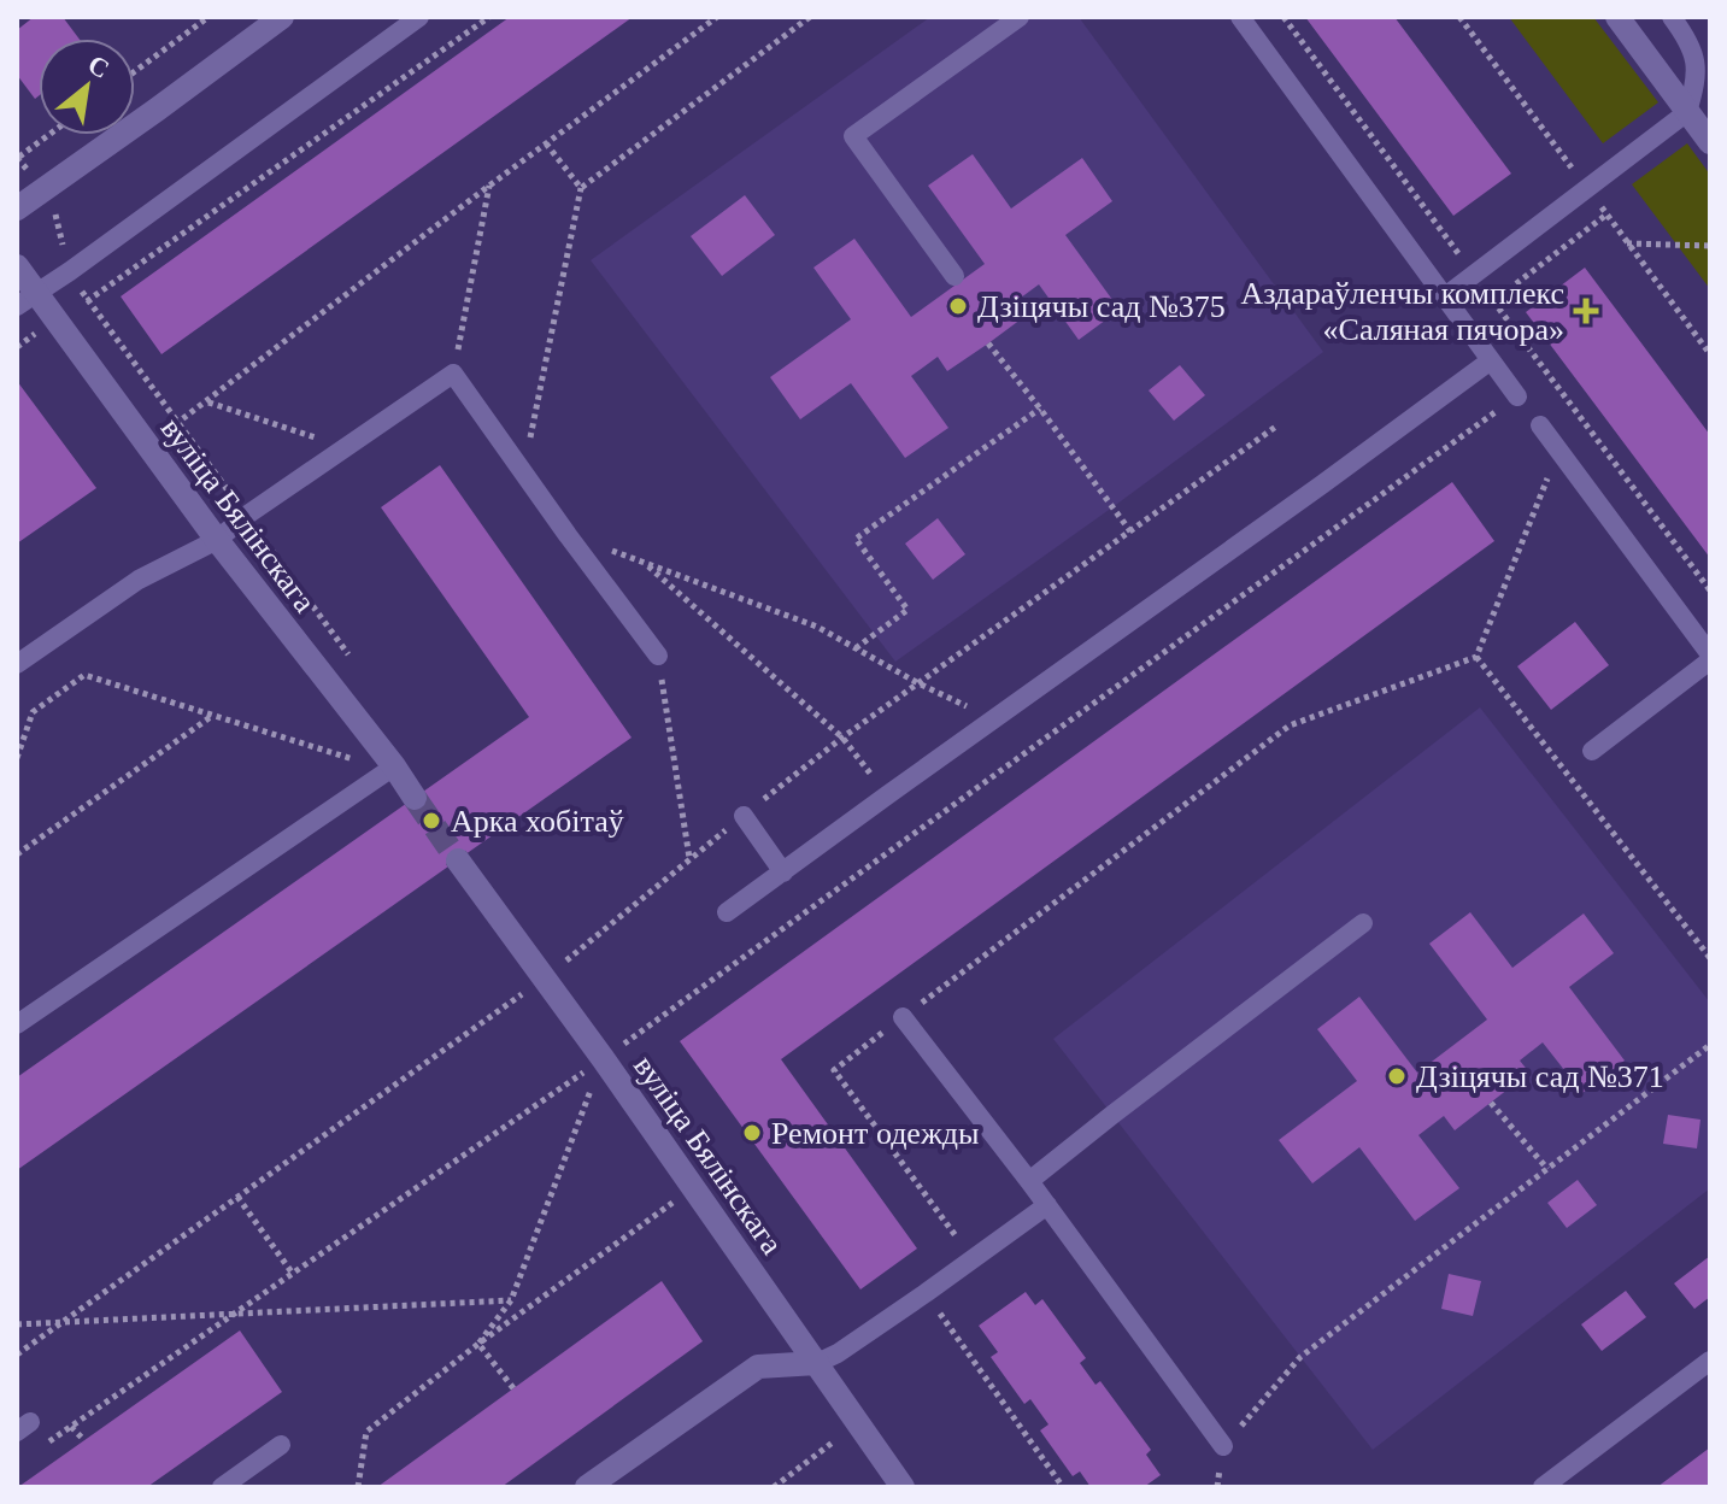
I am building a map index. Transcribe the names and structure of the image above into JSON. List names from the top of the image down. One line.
{"streets":{"street":["вуліца Бялінскага"]},"places":{"other":["Дзіцячы сад №375","Арка хобітаў","Дзіцячы сад №371","Ремонт одежды"],"health":["Аздараўленчы комплекс «Саляная пячора»"]},"north":"top right"}
